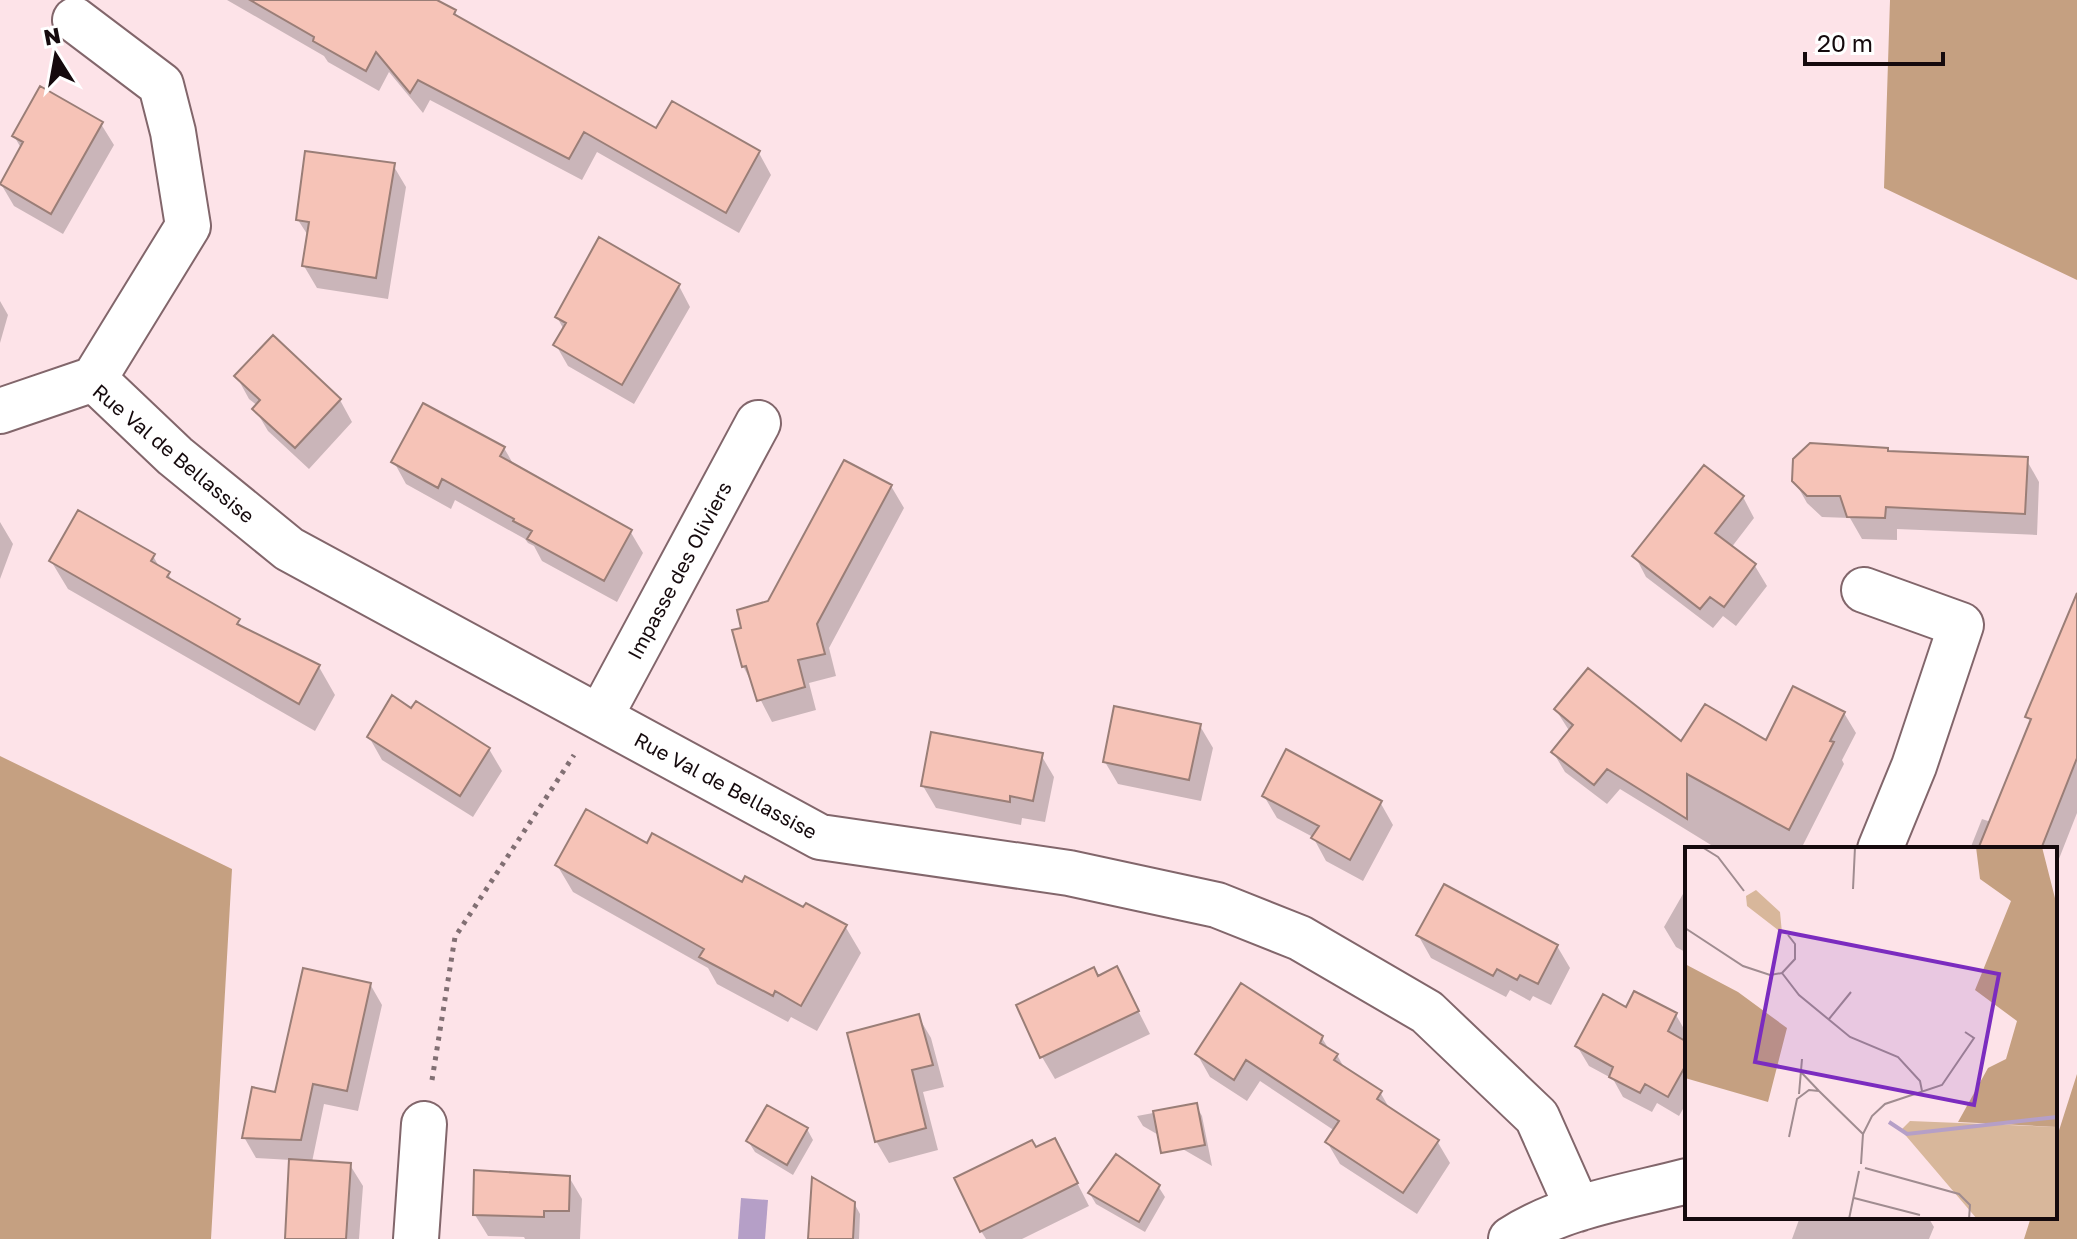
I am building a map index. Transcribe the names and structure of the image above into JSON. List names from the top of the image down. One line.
{"streets":{"street":["Rue Val de Bellassise","Impasse des Oliviers"]},"crossings":[["Rue Val de Bellassise","Impasse des Oliviers"]],"scale_bar":"20 m","north":"top"}
